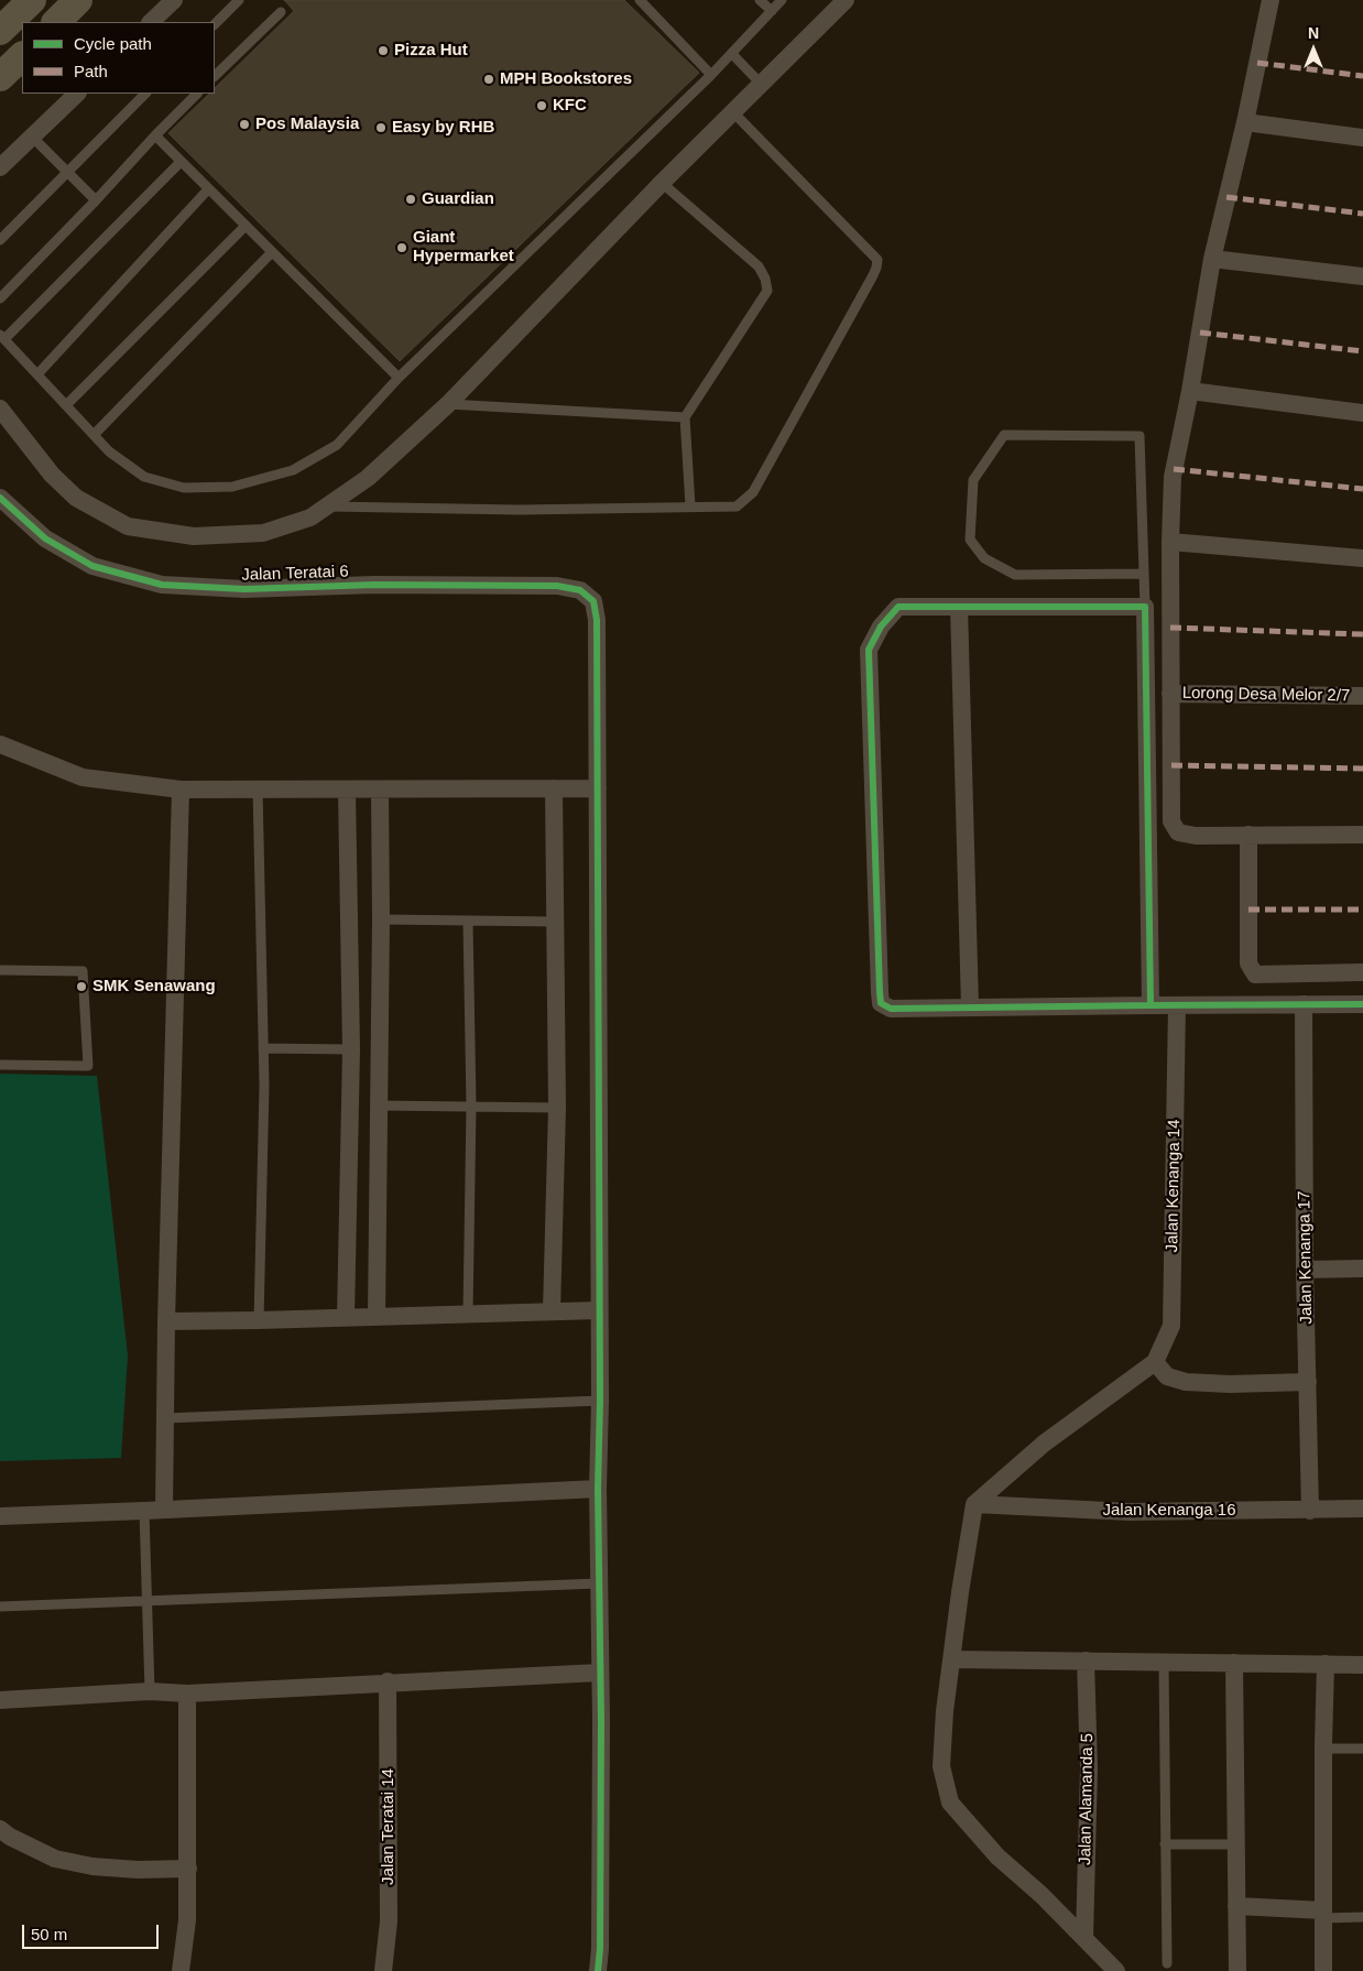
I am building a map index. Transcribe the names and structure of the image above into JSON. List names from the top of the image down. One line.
{"streets":{"street":["Jalan Teratai 6","Lorong Desa Melor 2/7","Jalan Kenanga 14","Jalan Kenanga 17","Jalan Kenanga 16","Jalan Alamanda 5","Jalan Teratai 14"]},"crossings":[["Jalan Kenanga 17","Jalan Kenanga 16"]],"places":["Pizza Hut","MPH Bookstores","KFC","Pos Malaysia","Easy by RHB","Guardian","Giant Hypermarket","SMK Senawang"],"legend":["Cycle path","Path"],"scale_bar":"50 m","north":"top"}
